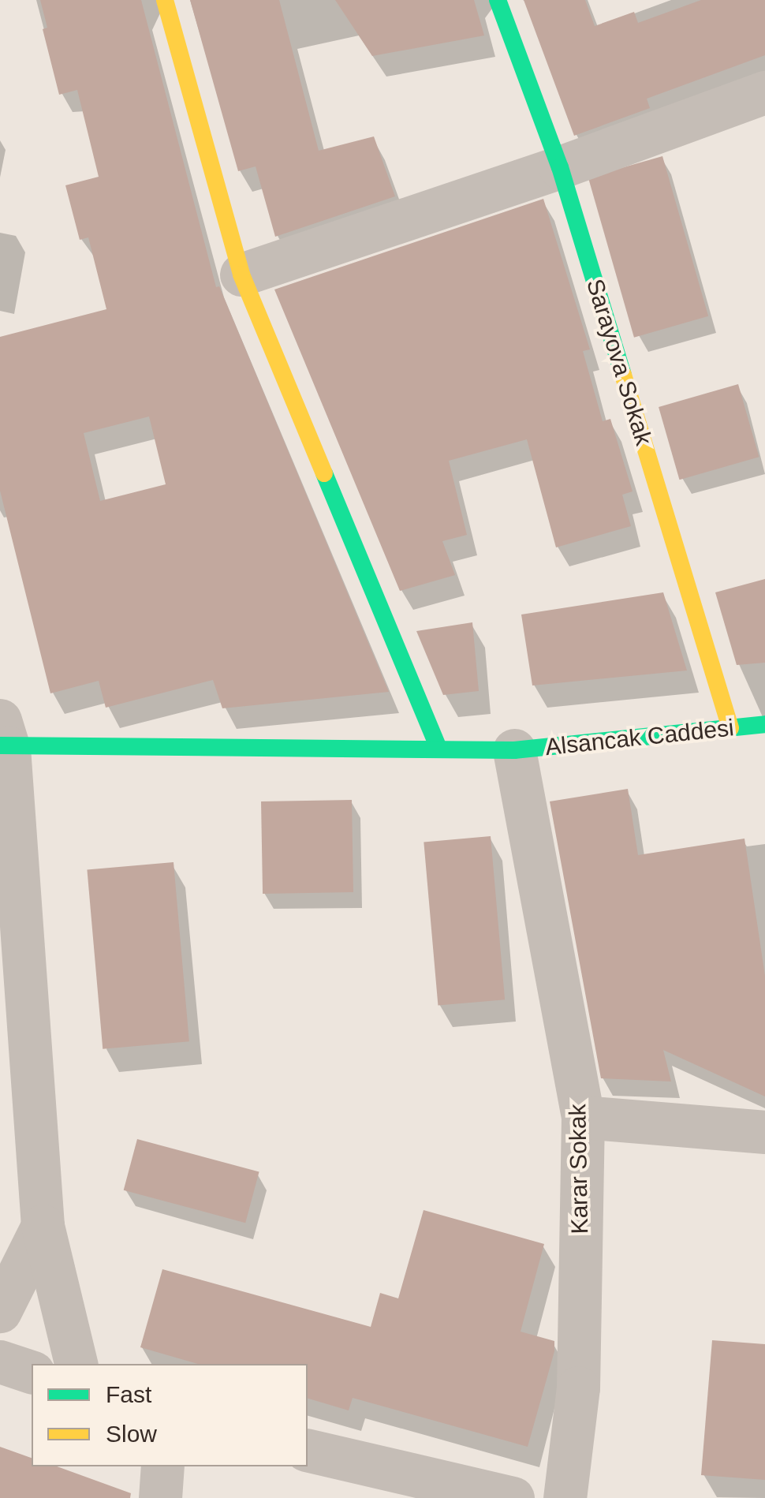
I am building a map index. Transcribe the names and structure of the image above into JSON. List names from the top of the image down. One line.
{"streets":{"street":["Sarayova Sokak","Alsancak Caddesi","Karar Sokak"]},"crossings":[["Sarayova Sokak","Alsancak Caddesi"],["Alsancak Caddesi","Karar Sokak"]],"legend":["Fast","Slow"]}
